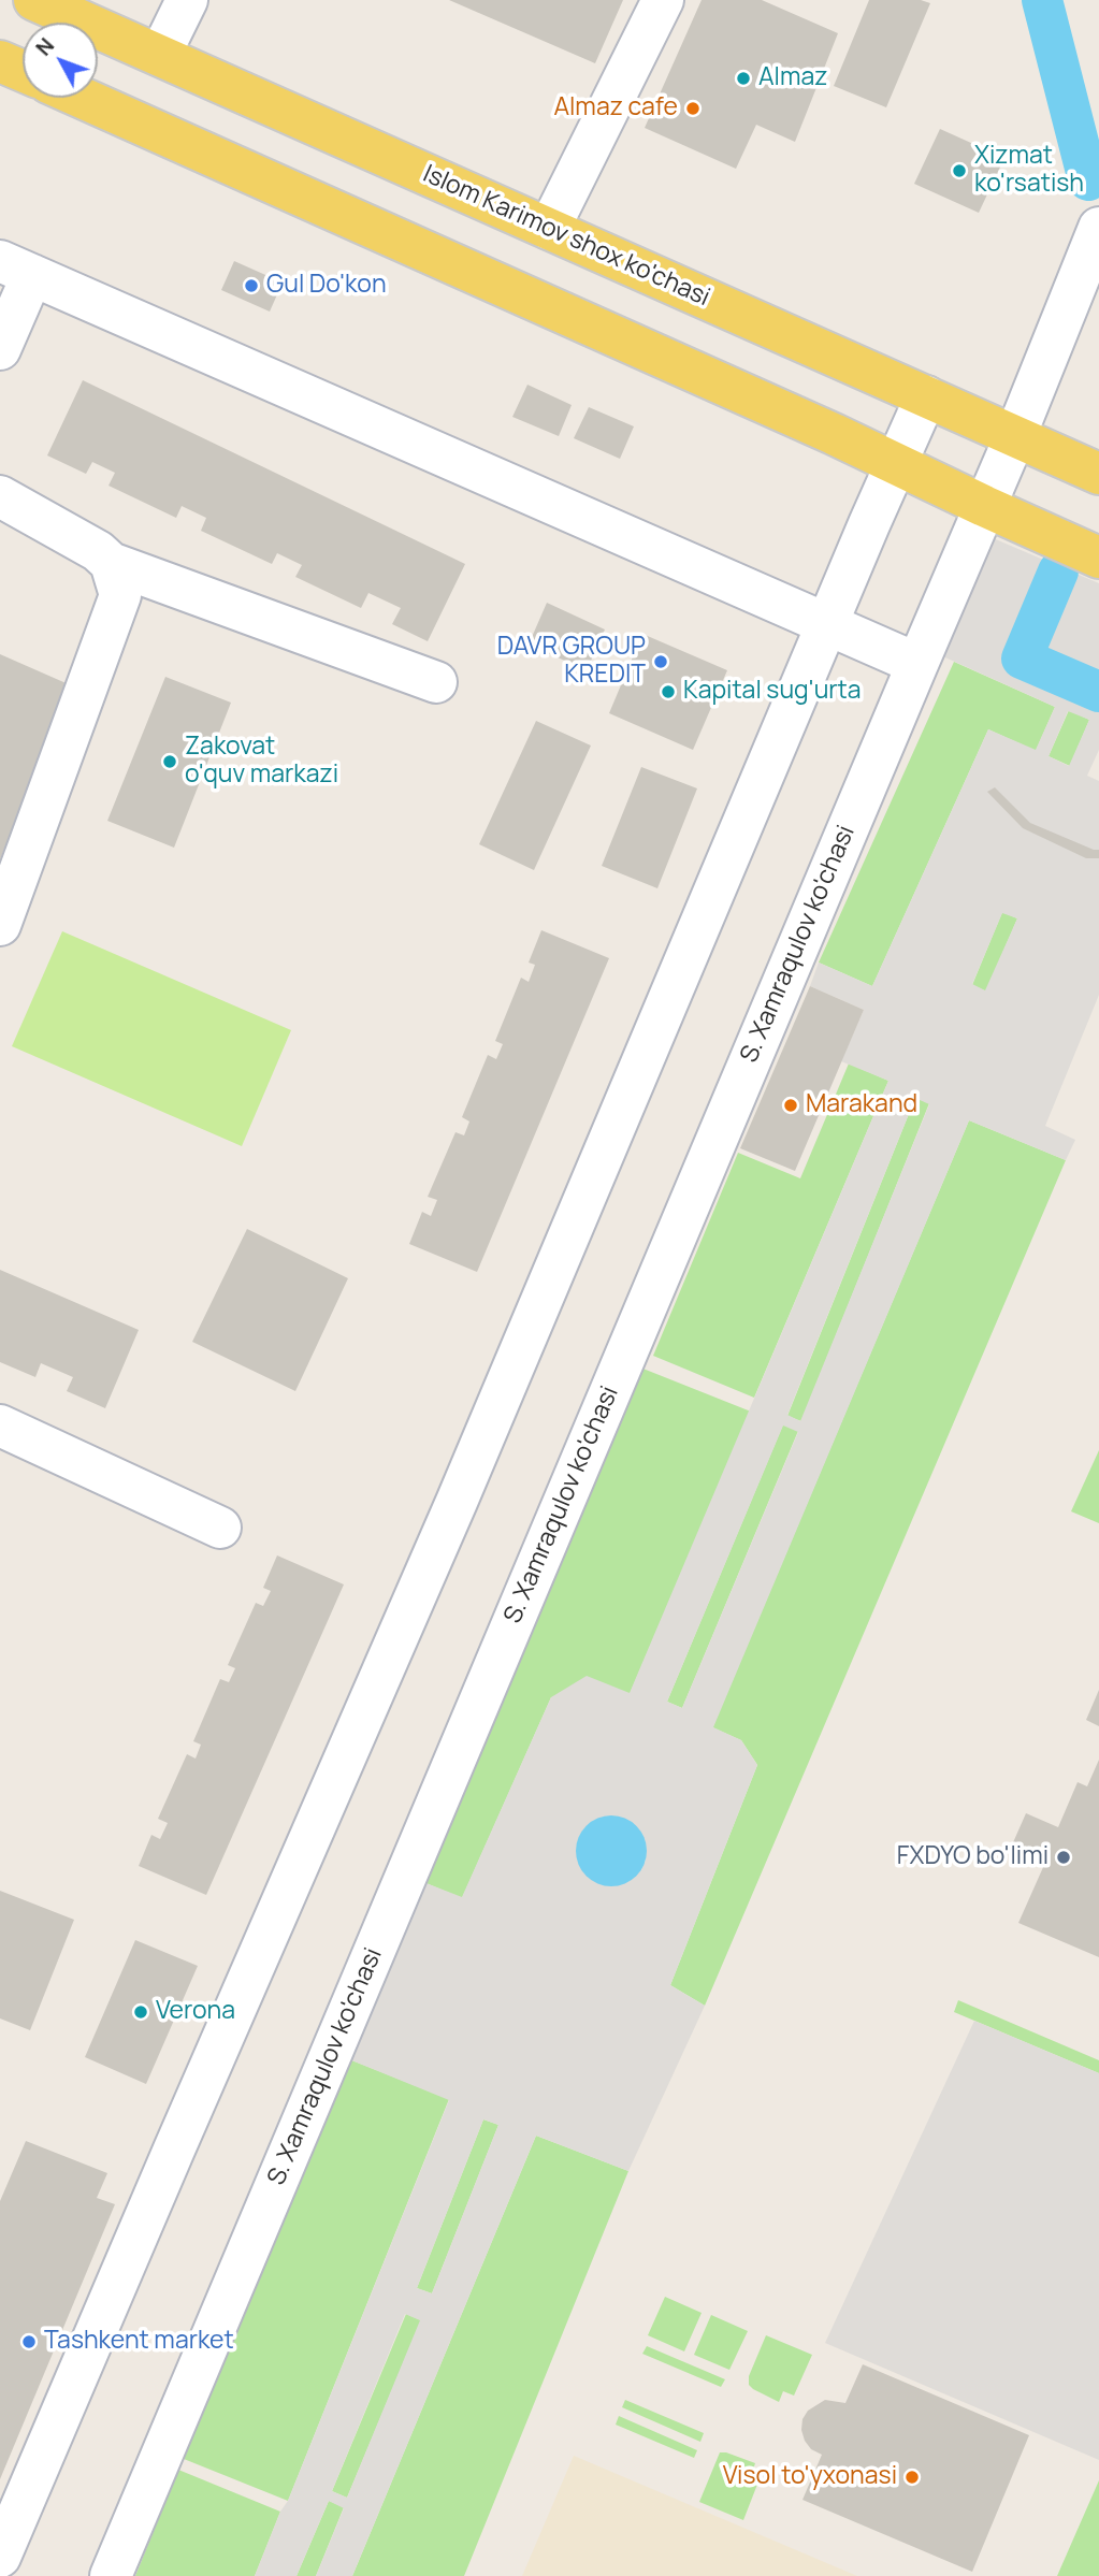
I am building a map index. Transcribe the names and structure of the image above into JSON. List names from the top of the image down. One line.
{"streets":{"main road":["Islom Karimov shox ko'chasi"],"street":["S. Xamraqulov ko'chasi"]},"crossings":[["Islom Karimov shox ko'chasi","S. Xamraqulov ko'chasi"]],"places":["Almaz","Almaz cafe","Xizmat ko'rsatish","Gul Do'kon","DAVR GROUP KREDIT","Kapital sug'urta","Zakovat o'quv markazi","Marakand","FXDYO bo'limi","Verona","Tashkent market","Visol to'yxonasi"],"north":"top left"}
